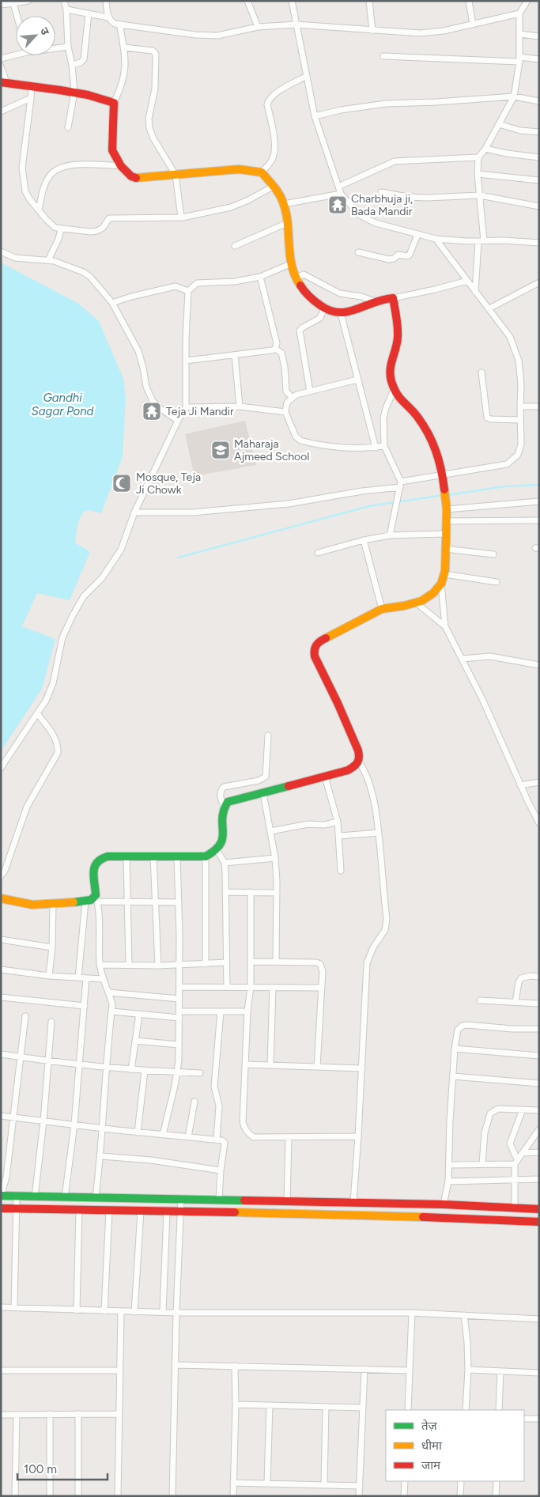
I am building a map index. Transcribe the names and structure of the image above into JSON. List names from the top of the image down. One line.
{"water":["Gandhi Sagar Pond"],"places":{"temple":["Charbhuja ji, Bada Mandir","Teja Ji Mandir"],"school or university":["Maharaja Ajmeed School"],"mosque":["Mosque, Teja Ji Chowk"]},"legend":["तेज़","धीमा","जाम"],"scale_bar":"100 m","north":"top right"}
